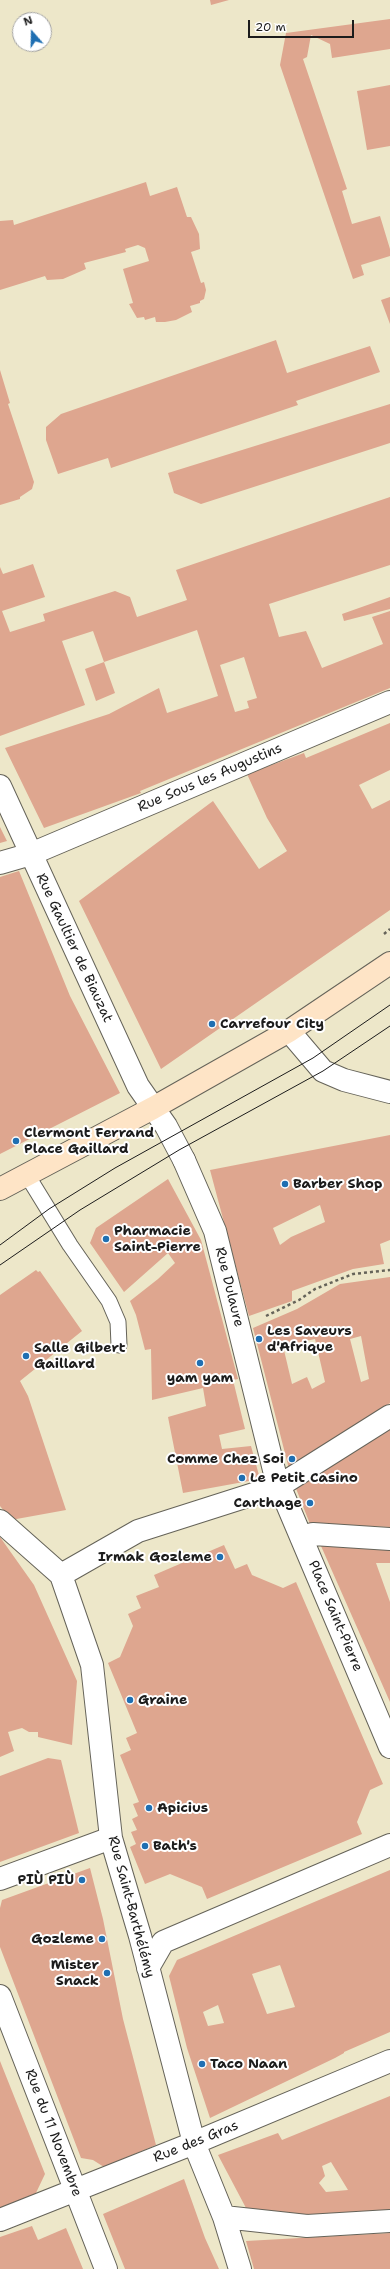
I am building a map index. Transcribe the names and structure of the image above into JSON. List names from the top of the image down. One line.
{"streets":{"street":["Rue Sous les Augustins","Rue Gaultier de Biauzat","Rue Dulaure","Place Saint-Pierre","Rue Saint-Barthélémy","Rue du 11 Novembre","Rue des Gras"]},"crossings":[["Rue Sous les Augustins","Rue Gaultier de Biauzat"],["Rue Gaultier de Biauzat","Rue Dulaure"],["Rue Dulaure","Place Saint-Pierre"],["Rue Saint-Barthélémy","Rue des Gras"],["Rue du 11 Novembre","Rue des Gras"]],"places":["Carrefour City","Clermont Ferrand Place Gaillard","Barber Shop","Pharmacie Saint-Pierre","Les Saveurs d'Afrique","Salle Gilbert Gaillard","yam yam","Comme Chez Soi","Le Petit Casino","Carthage","Irmak Gozleme","Graine","Apicius","Bath's","PIÙ PIÙ","Gozleme","Mister Snack","Taco Naan"],"scale_bar":"20 m","north":"top"}
